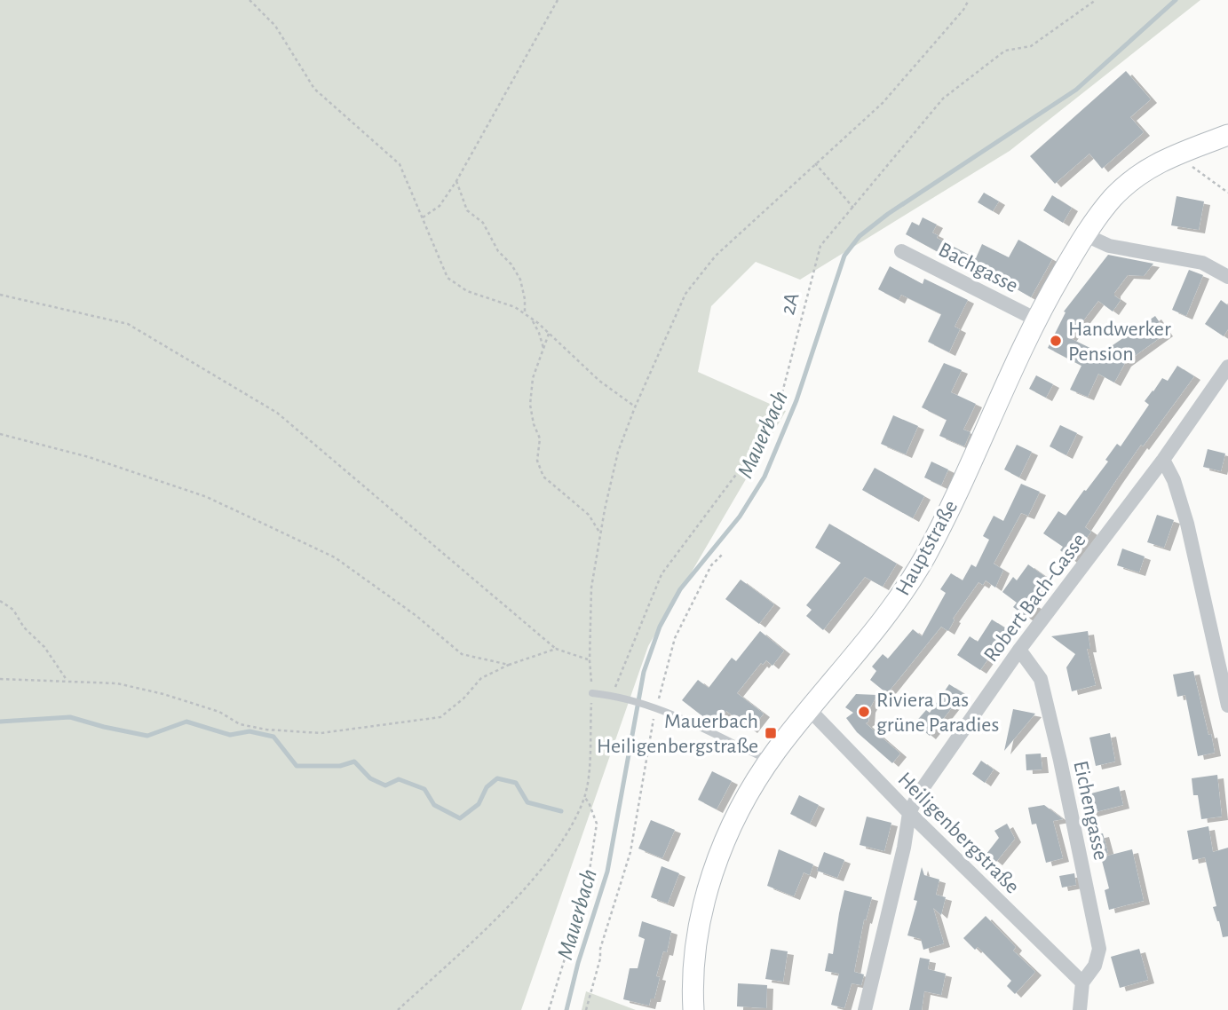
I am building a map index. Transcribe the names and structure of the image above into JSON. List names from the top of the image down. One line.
{"streets":{"main road":["Hauptstraße"],"street":["Bachgasse","Robert Bach-Gasse","Eichengasse","Heiligenbergstraße"],"path":["2A"]},"crossings":[["Bachgasse","Hauptstraße"],["Hauptstraße","Heiligenbergstraße"],["Robert Bach-Gasse","Eichengasse"],["Robert Bach-Gasse","Heiligenbergstraße"],["Eichengasse","Heiligenbergstraße"]],"water":["Mauerbach"],"places":{"other":["Handwerker Pension","Riviera Das grüne Paradies"],"transit":["Mauerbach Heiligenbergstraße"]}}
